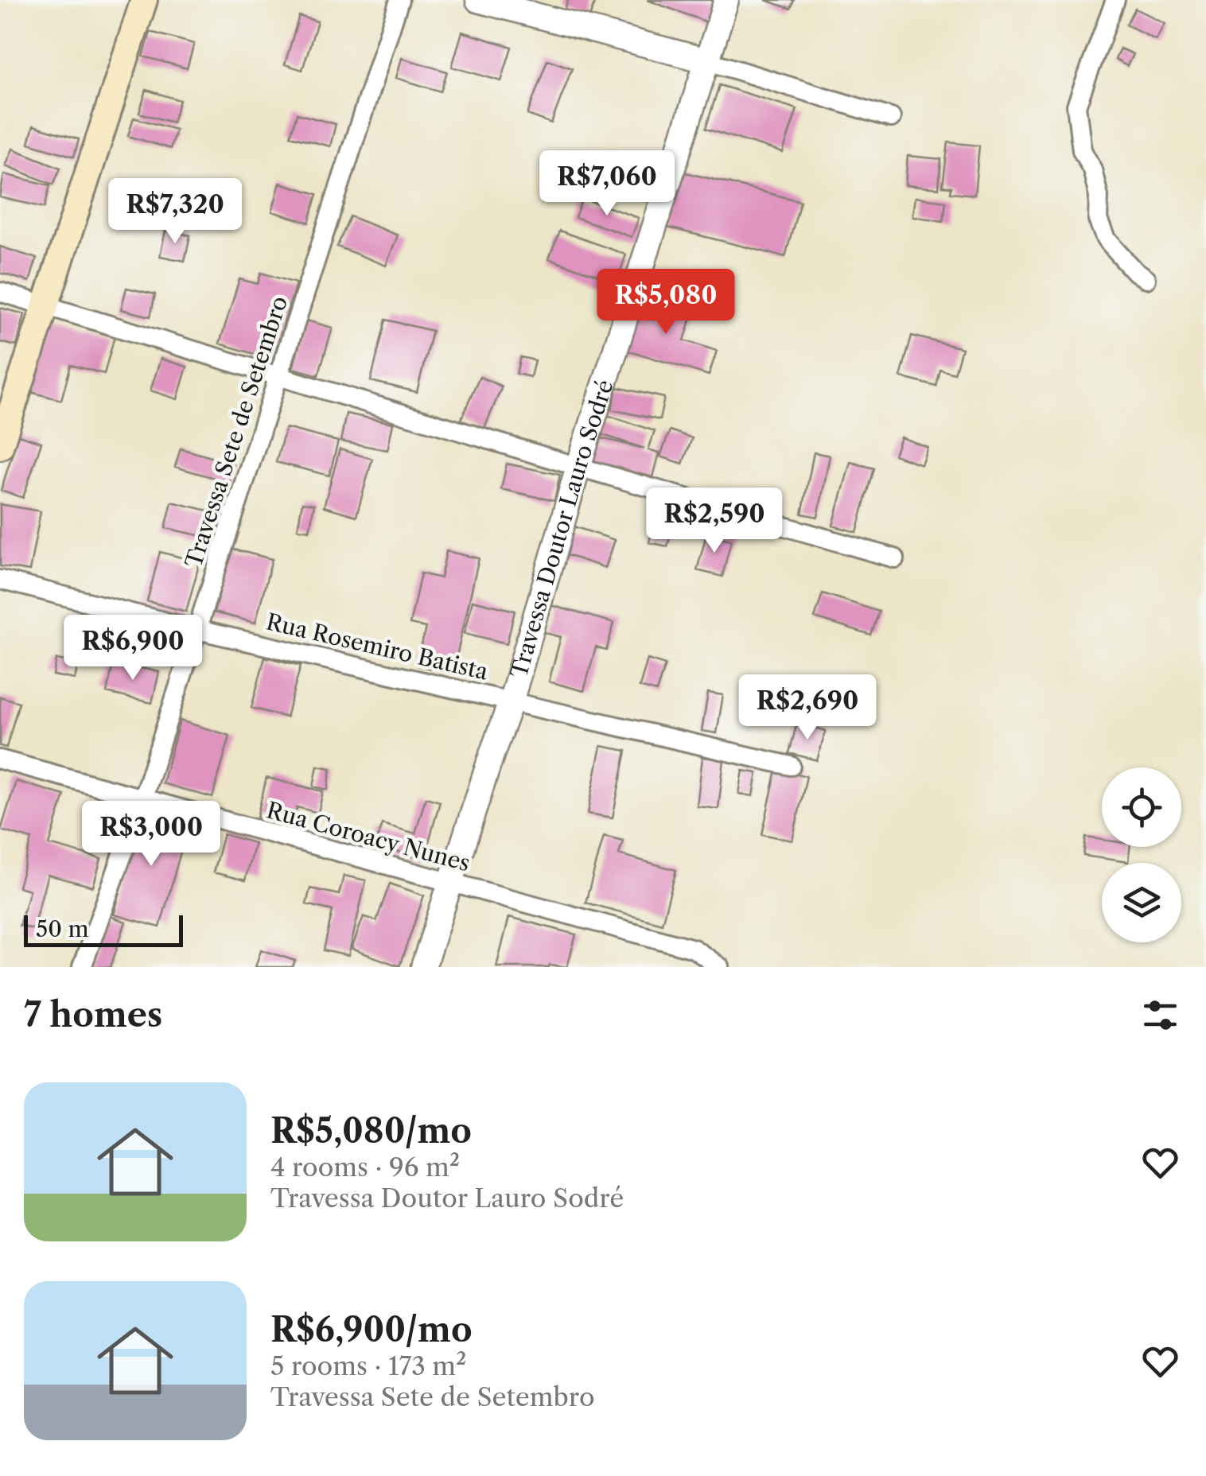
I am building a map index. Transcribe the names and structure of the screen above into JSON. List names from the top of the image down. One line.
{"streets":{"street":["Travessa Sete de Setembro","Travessa Doutor Lauro Sodré","Rua Rosemiro Batista","Rua Coroacy Nunes"]},"crossings":[["Travessa Sete de Setembro","Rua Rosemiro Batista"],["Travessa Sete de Setembro","Rua Coroacy Nunes"],["Travessa Doutor Lauro Sodré","Rua Rosemiro Batista"],["Travessa Doutor Lauro Sodré","Rua Coroacy Nunes"]],"scale_bar":"50 m","page":{"price":["R$7,060","R$7,320","R$5,080","R$2,590","R$6,900","R$2,690","R$3,000"],"scale":"50 m","heading":"7 homes","list":[{"name":"R$5,080/mo","note":"4 rooms · 96 m² · Travessa Doutor Lauro Sodré"},{"name":"R$6,900/mo","note":"5 rooms · 173 m² · Travessa Sete de Setembro"}]}}
